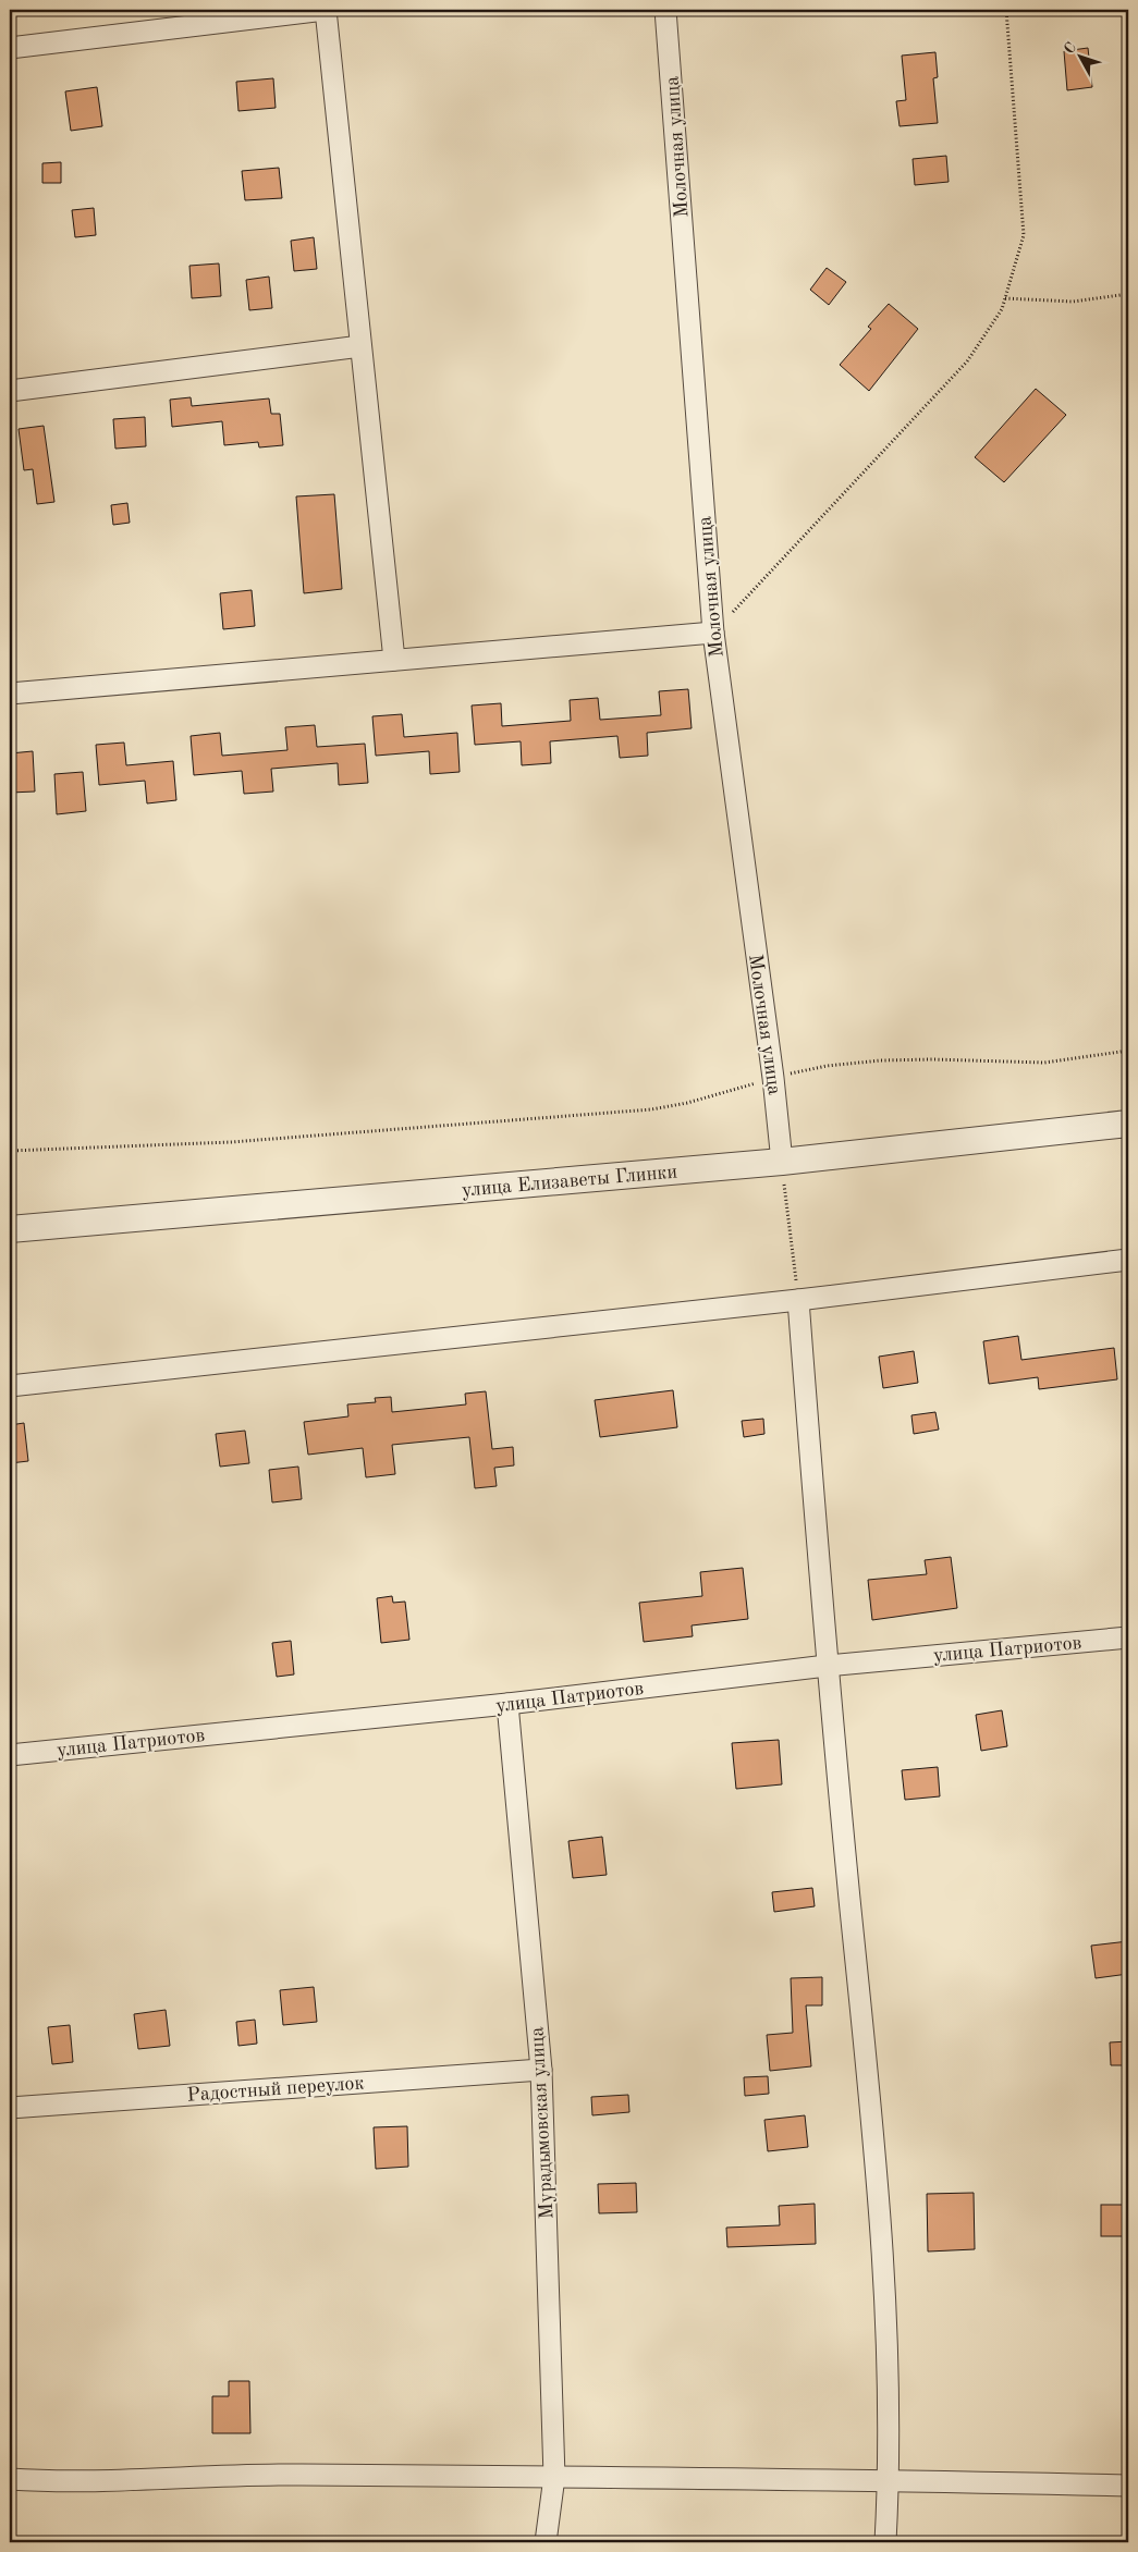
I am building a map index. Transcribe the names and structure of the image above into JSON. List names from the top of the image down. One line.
{"streets":{"street":["Молочная улица","улица Елизаветы Глинки","улица Патриотов","Радостный переулок","Мурадымовская улица"]},"crossings":[["Молочная улица","улица Елизаветы Глинки"],["улица Патриотов","Мурадымовская улица"],["Радостный переулок","Мурадымовская улица"]],"north":"top left"}
